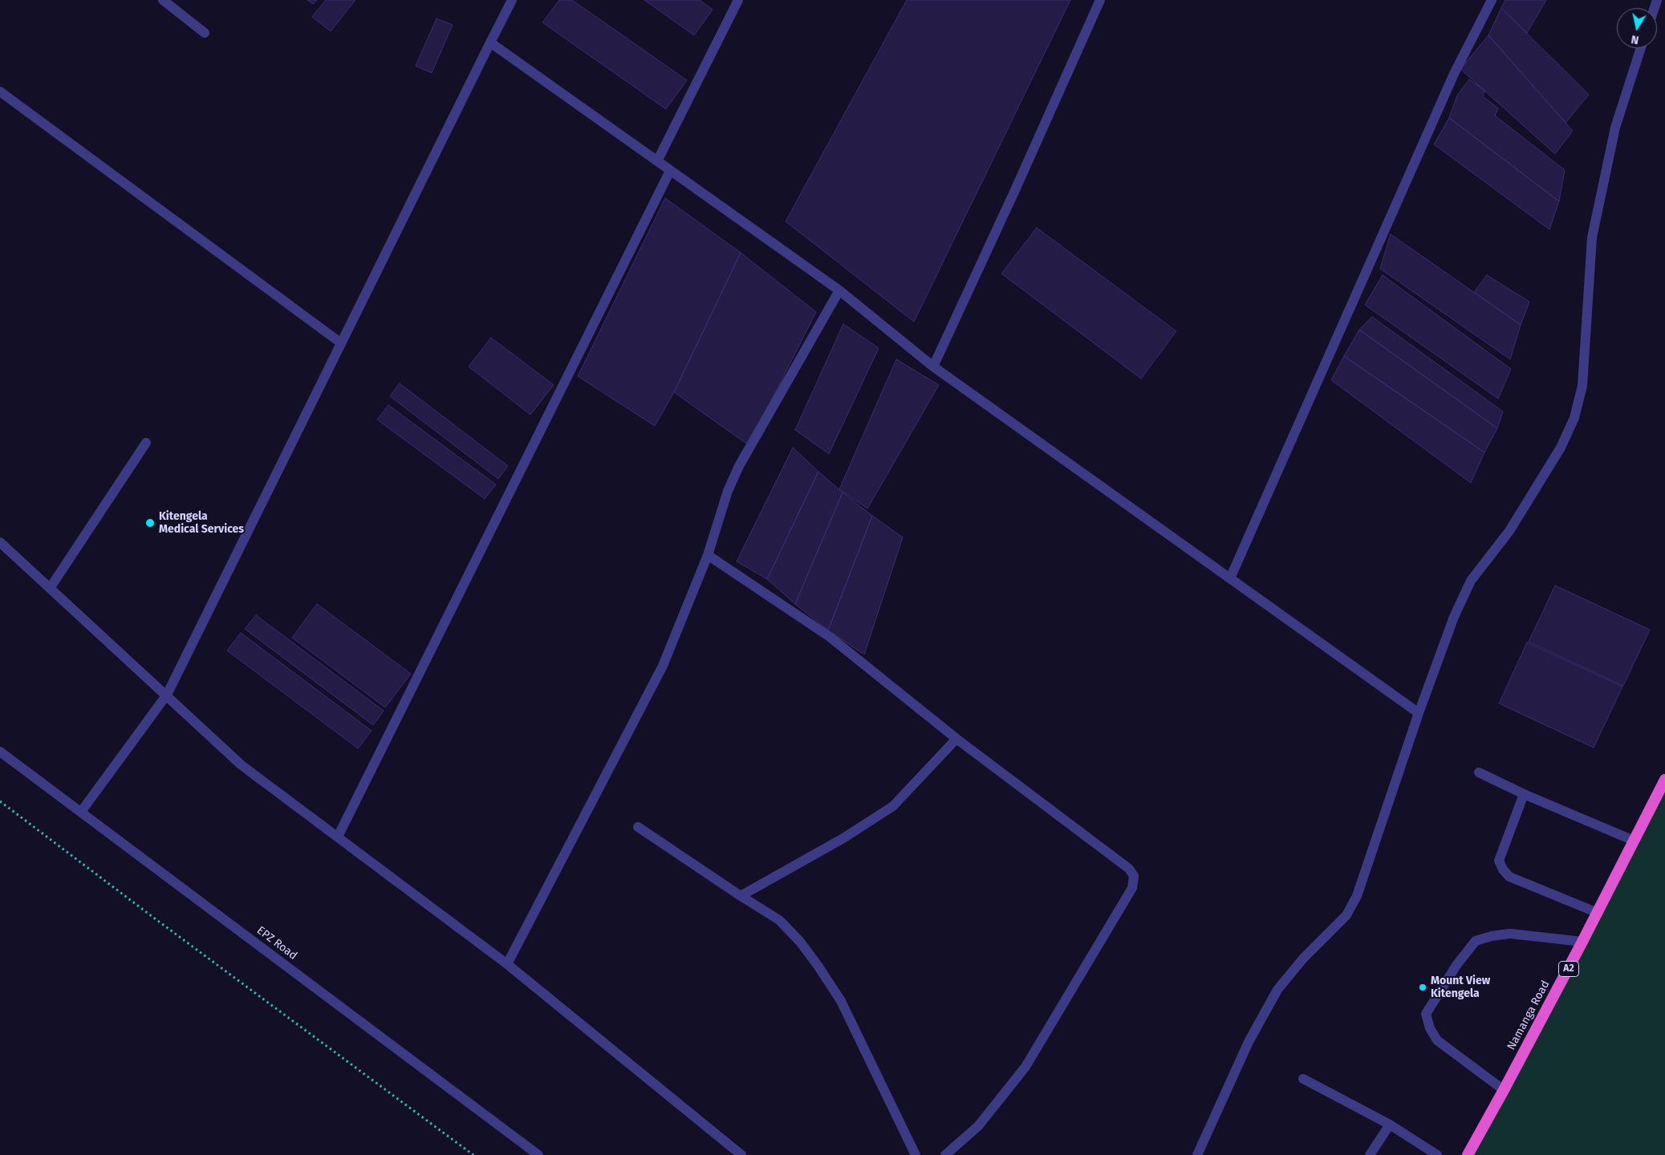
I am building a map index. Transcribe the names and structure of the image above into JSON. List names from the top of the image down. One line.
{"streets":{"highway":["A2","Namanga Road"],"street":["EPZ Road"]},"places":["Kitengela Medical Services","Mount View Kitengela"],"north":"bottom"}
